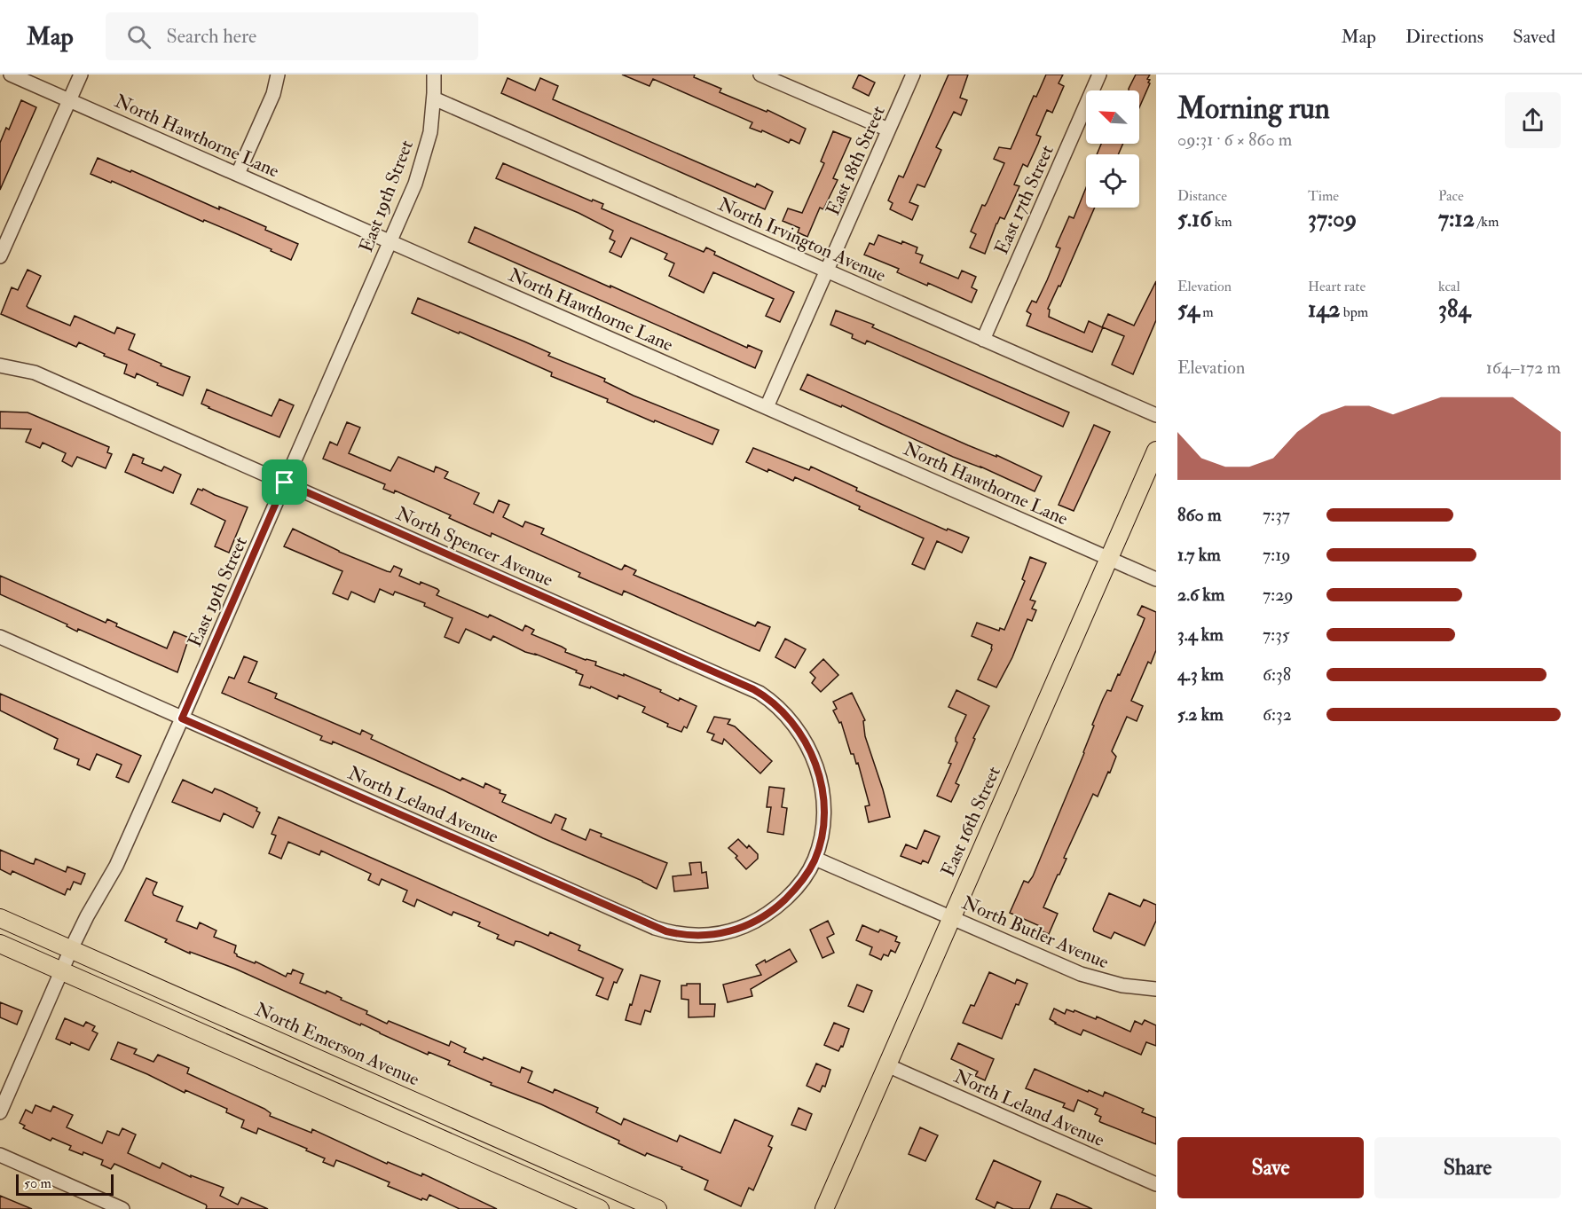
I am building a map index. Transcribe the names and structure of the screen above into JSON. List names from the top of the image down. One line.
{"streets":{"main road":["East 16th Street","North Emerson Avenue"],"street":["North Hawthorne Lane","East 18th Street","East 19th Street","East 17th Street","North Irvington Avenue","North Spencer Avenue","North Leland Avenue","North Butler Avenue"]},"crossings":[["North Hawthorne Lane","East 18th Street"],["North Hawthorne Lane","East 19th Street"],["North Hawthorne Lane","East 16th Street"],["East 18th Street","North Irvington Avenue"],["East 19th Street","North Irvington Avenue"],["East 19th Street","North Spencer Avenue"],["East 19th Street","North Leland Avenue"],["East 19th Street","North Emerson Avenue"],["East 17th Street","North Irvington Avenue"],["North Spencer Avenue","North Leland Avenue"],["North Spencer Avenue","North Butler Avenue"],["North Leland Avenue","East 16th Street"],["North Leland Avenue","North Butler Avenue"],["East 16th Street","North Butler Avenue"]],"scale_bar":"50 m","north":"top left","page":{"header":"Map","search":"Search here","nav":["Map","Directions","Saved"],"heading":["Morning run","09:31 · 6 × 860 m"],"stats":[["Distance","5.16 km"],["Time","37:09"],["Pace","7:12 /km"],["Elevation","54 m"],["Heart rate","142 bpm"],["kcal","384"]],"chart":["Elevation","164–172 m"],"list":[{"name":"860 m","note":"7:37"},{"name":"1.7 km","note":"7:19"},{"name":"2.6 km","note":"7:29"},{"name":"3.4 km","note":"7:35"},{"name":"4.3 km","note":"6:38"},{"name":"5.2 km","note":"6:32"}],"buttons":["Save","Share"],"scale":"50 m"}}
